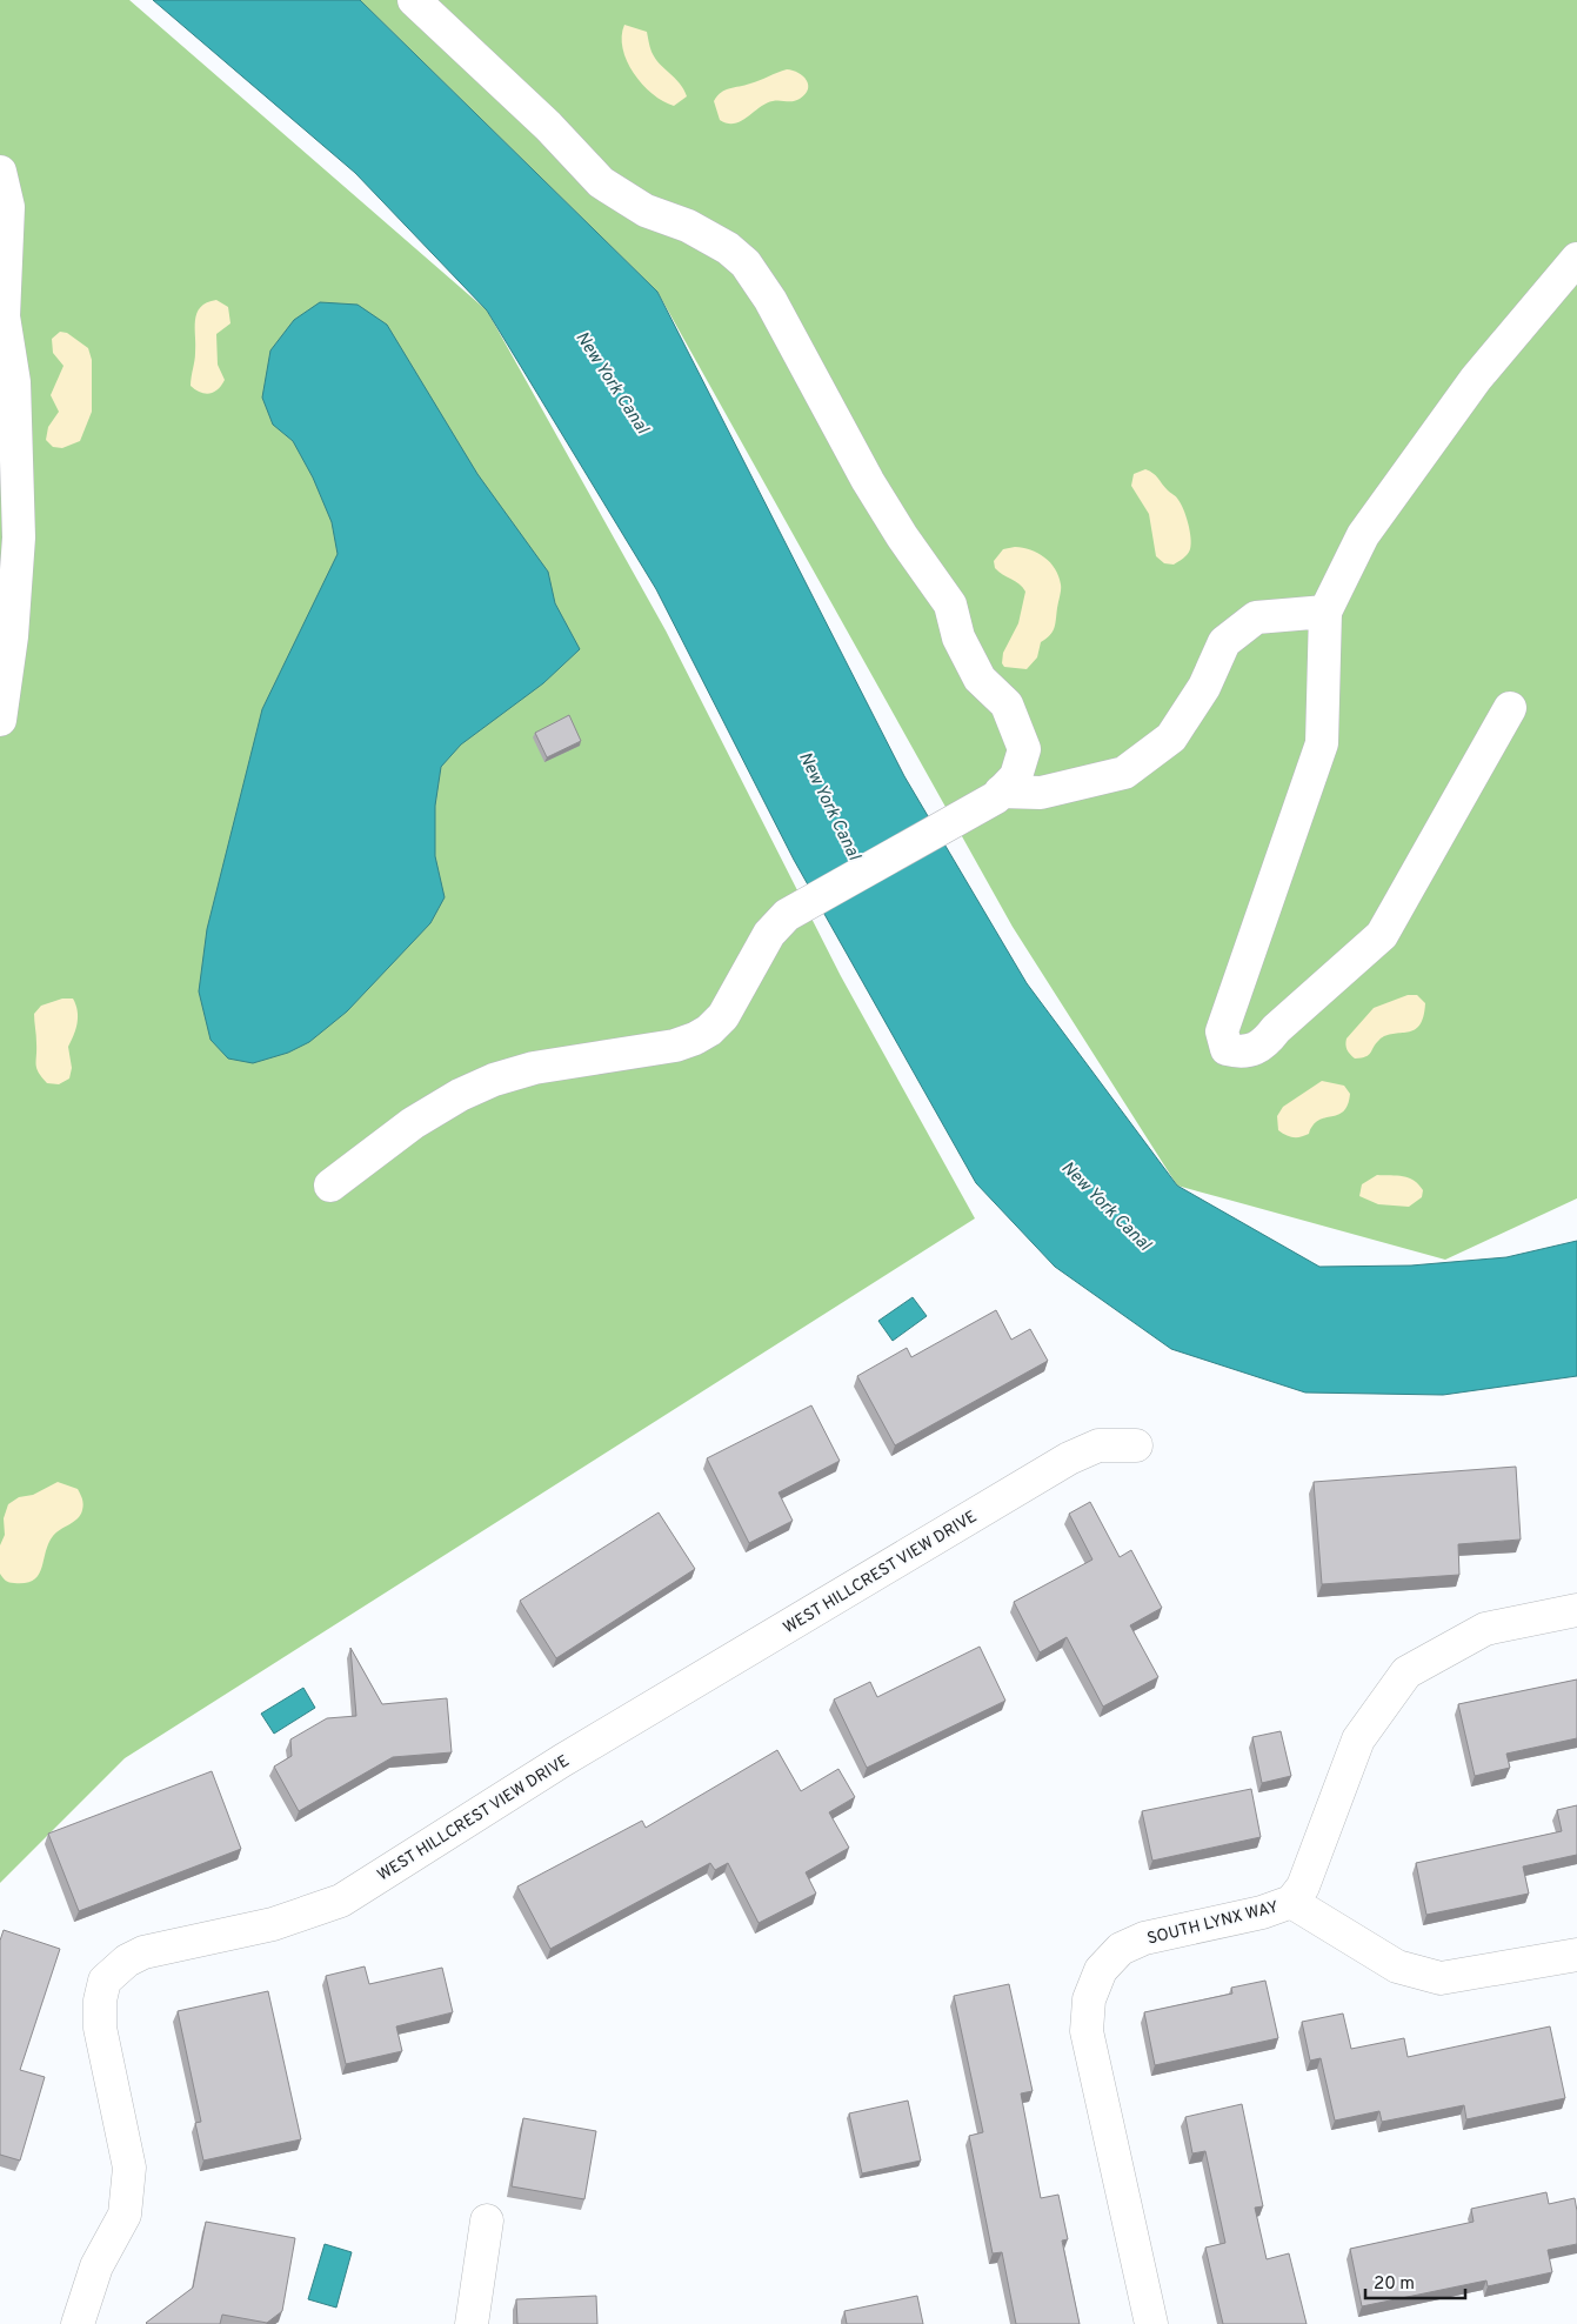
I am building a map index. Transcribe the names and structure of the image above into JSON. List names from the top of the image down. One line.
{"streets":{"street":["WEST HILLCREST VIEW DRIVE","SOUTH LYNX WAY"]},"water":["New York Canal"],"scale_bar":"20 m"}
